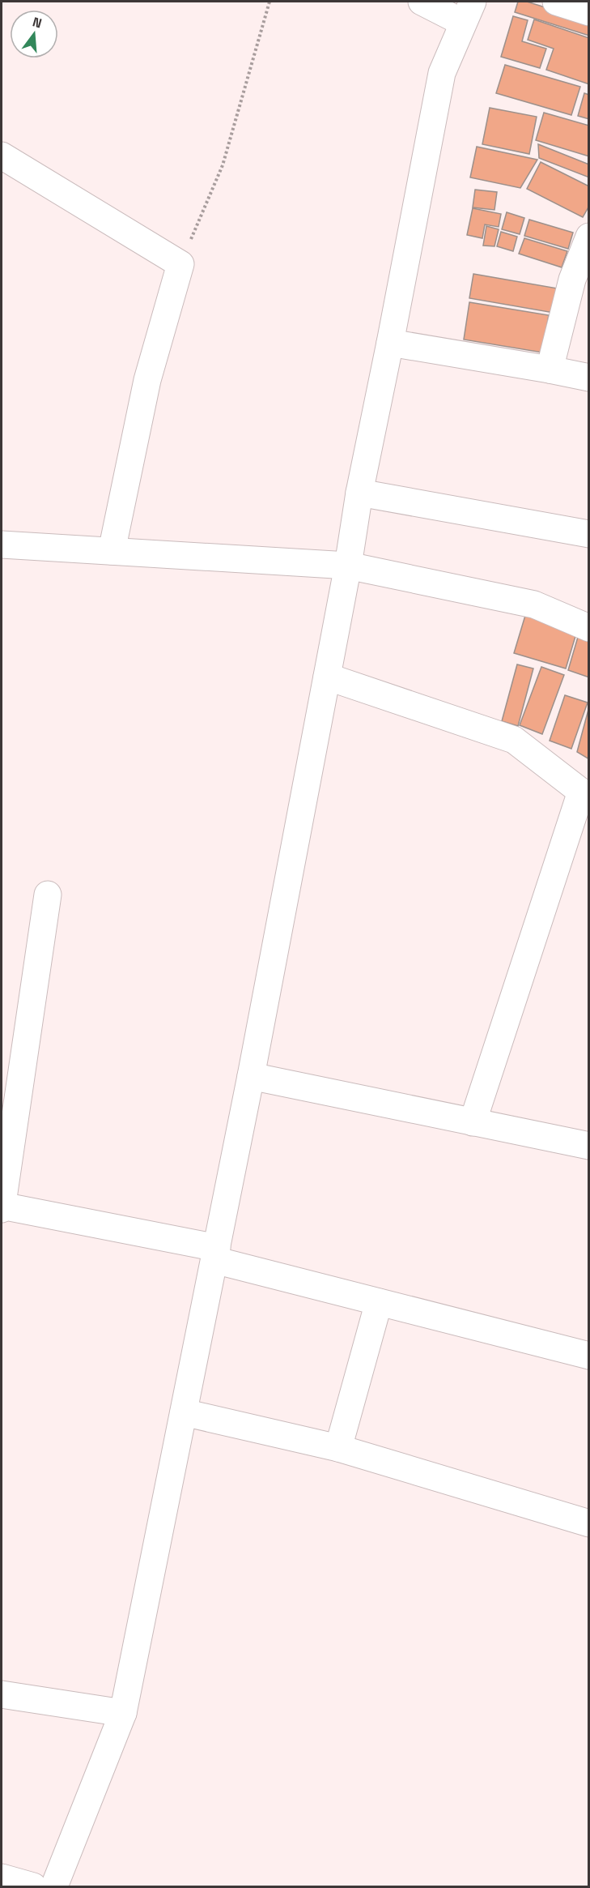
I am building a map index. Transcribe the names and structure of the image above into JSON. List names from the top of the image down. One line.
{"north":"top"}
